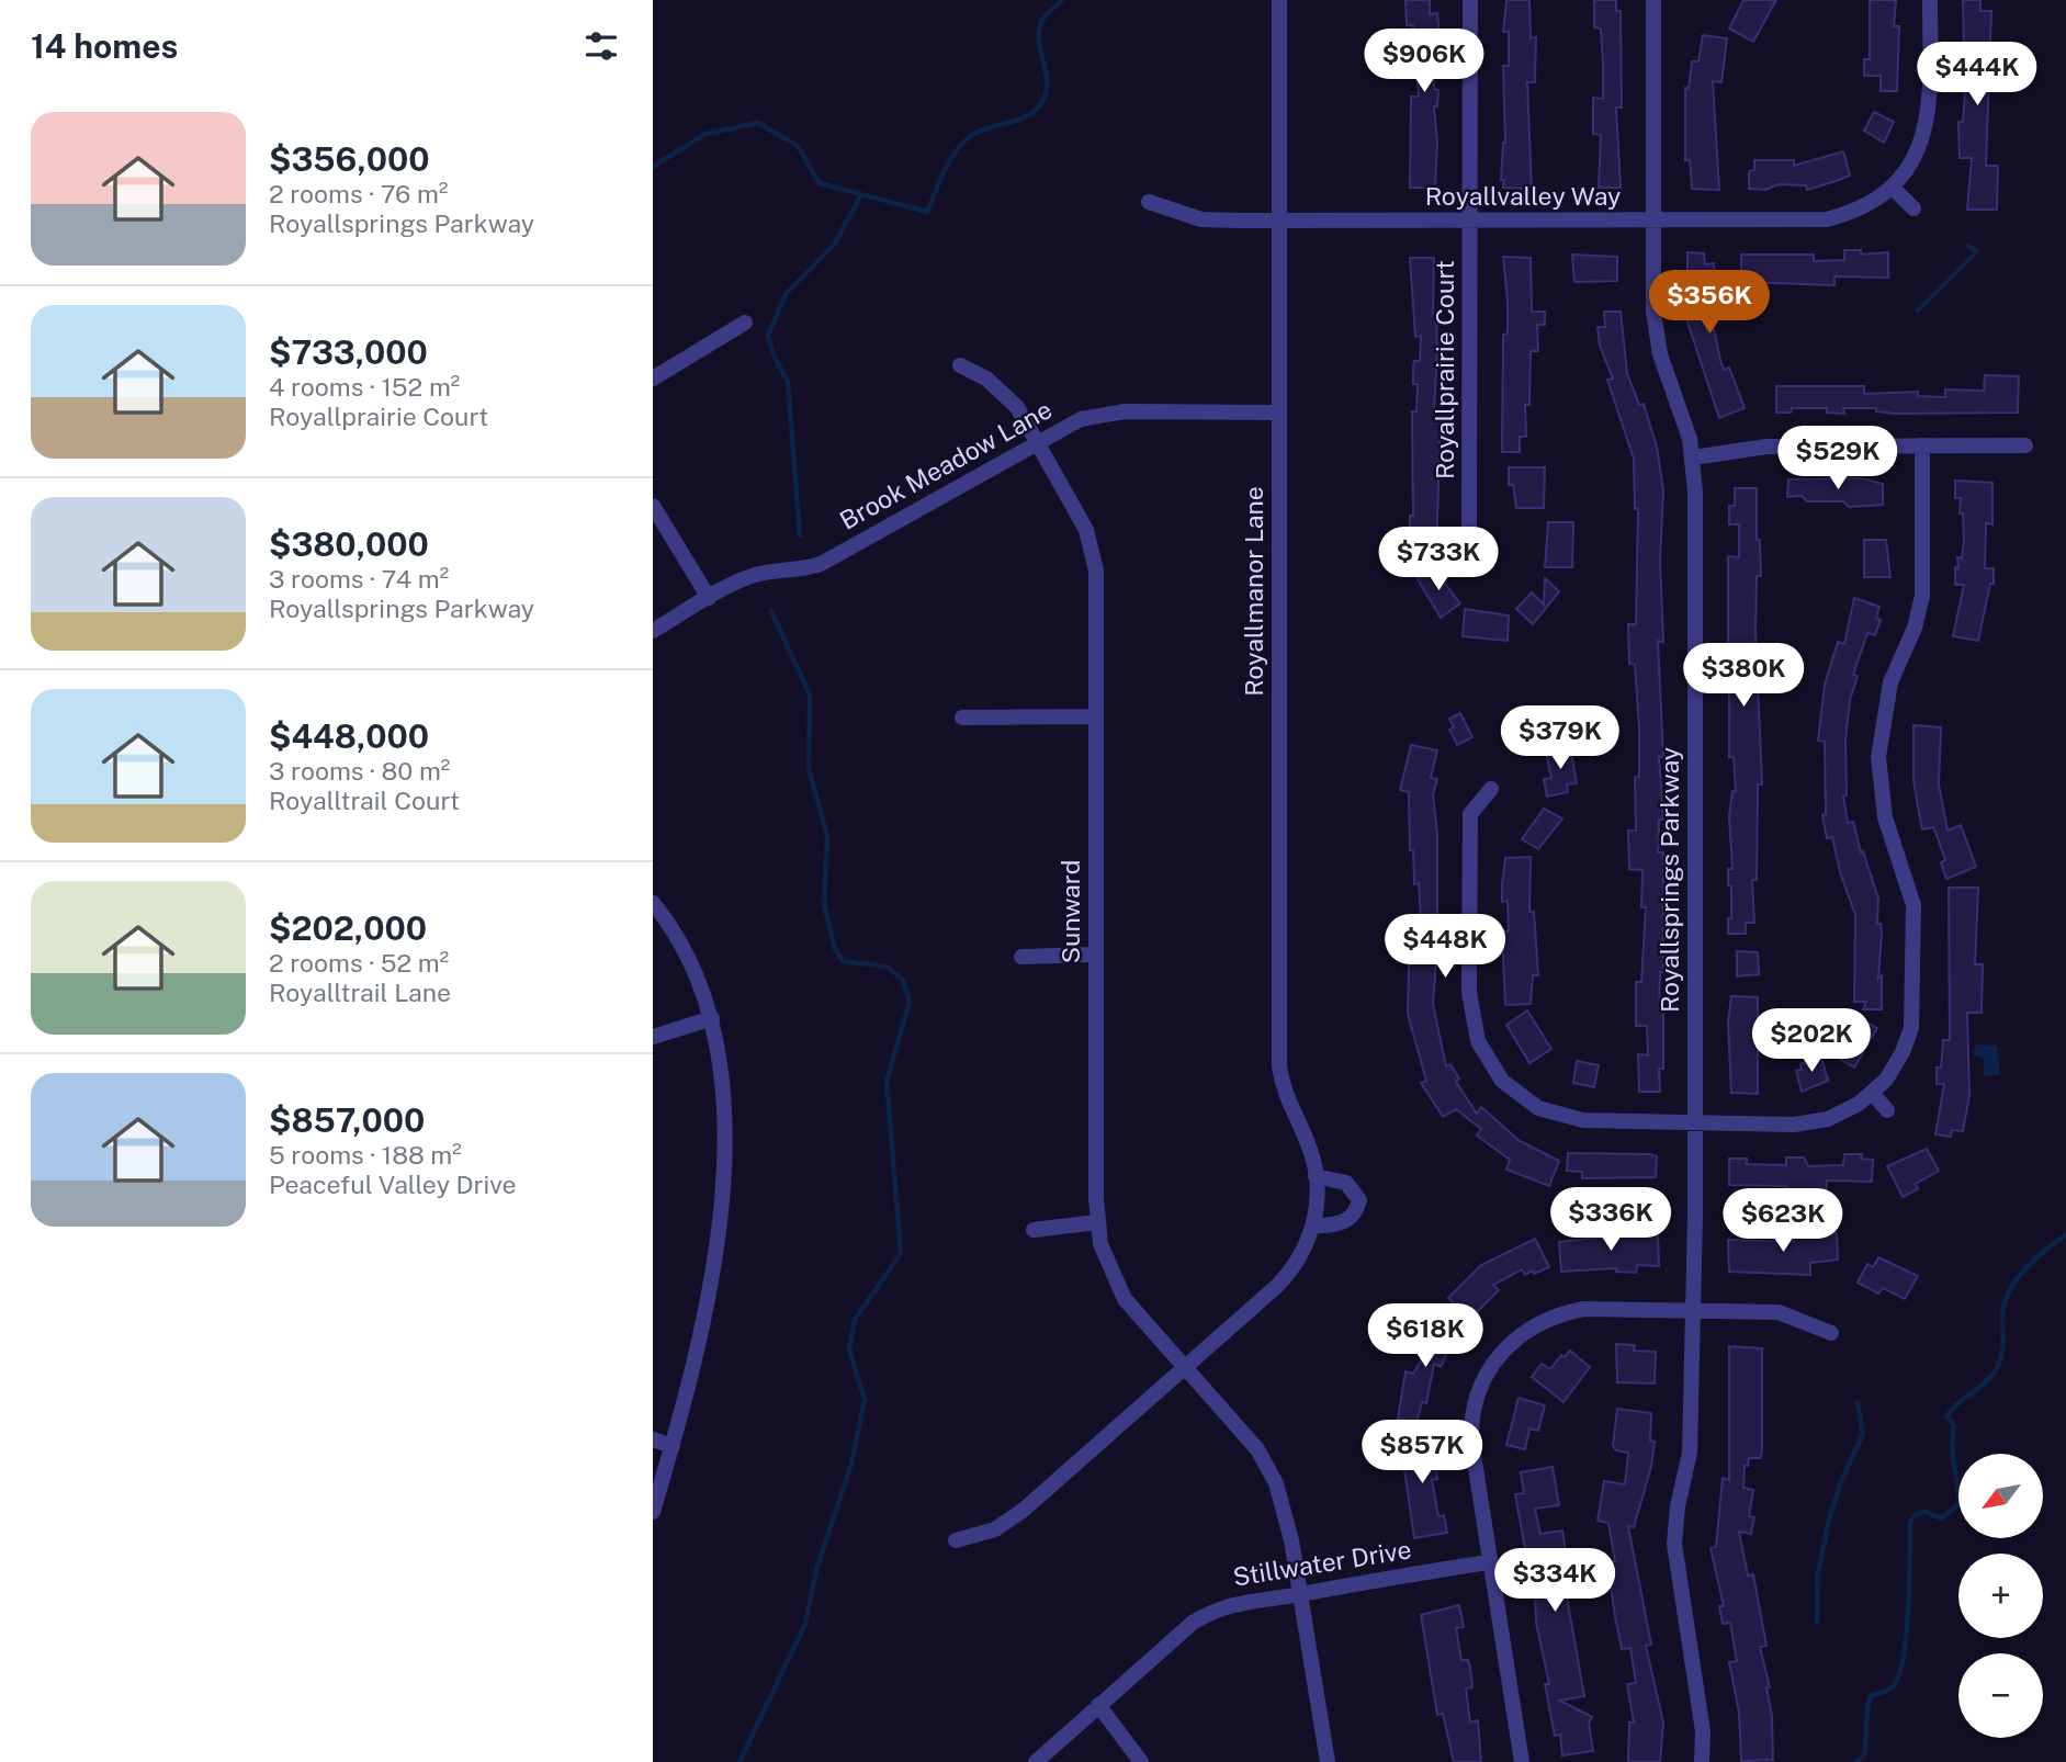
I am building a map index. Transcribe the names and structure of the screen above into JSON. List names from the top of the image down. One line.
{"streets":{"street":["Royallvalley Way","Royallprairie Court","Brook Meadow Lane","Royallmanor Lane","Royallsprings Parkway","Sunward","Stillwater Drive"]},"crossings":[["Royallvalley Way","Royallprairie Court"],["Royallvalley Way","Royallmanor Lane"],["Royallvalley Way","Royallsprings Parkway"],["Brook Meadow Lane","Royallmanor Lane"],["Brook Meadow Lane","Sunward"],["Royallmanor Lane","Sunward"],["Sunward","Stillwater Drive"]],"north":"bottom left","page":{"heading":"14 homes","price":["$906K","$444K","$356K","$529K","$733K","$380K","$379K","$448K","$202K","$336K","$623K","$618K","$857K","$334K"],"list":[{"name":"$356,000","note":"2 rooms · 76 m² · Royallsprings Parkway"},{"name":"$733,000","note":"4 rooms · 152 m² · Royallprairie Court"},{"name":"$380,000","note":"3 rooms · 74 m² · Royallsprings Parkway"},{"name":"$448,000","note":"3 rooms · 80 m² · Royalltrail Court"},{"name":"$202,000","note":"2 rooms · 52 m² · Royalltrail Lane"},{"name":"$857,000","note":"5 rooms · 188 m² · Peaceful Valley Drive"}],"map_buttons":["+","−"]}}
